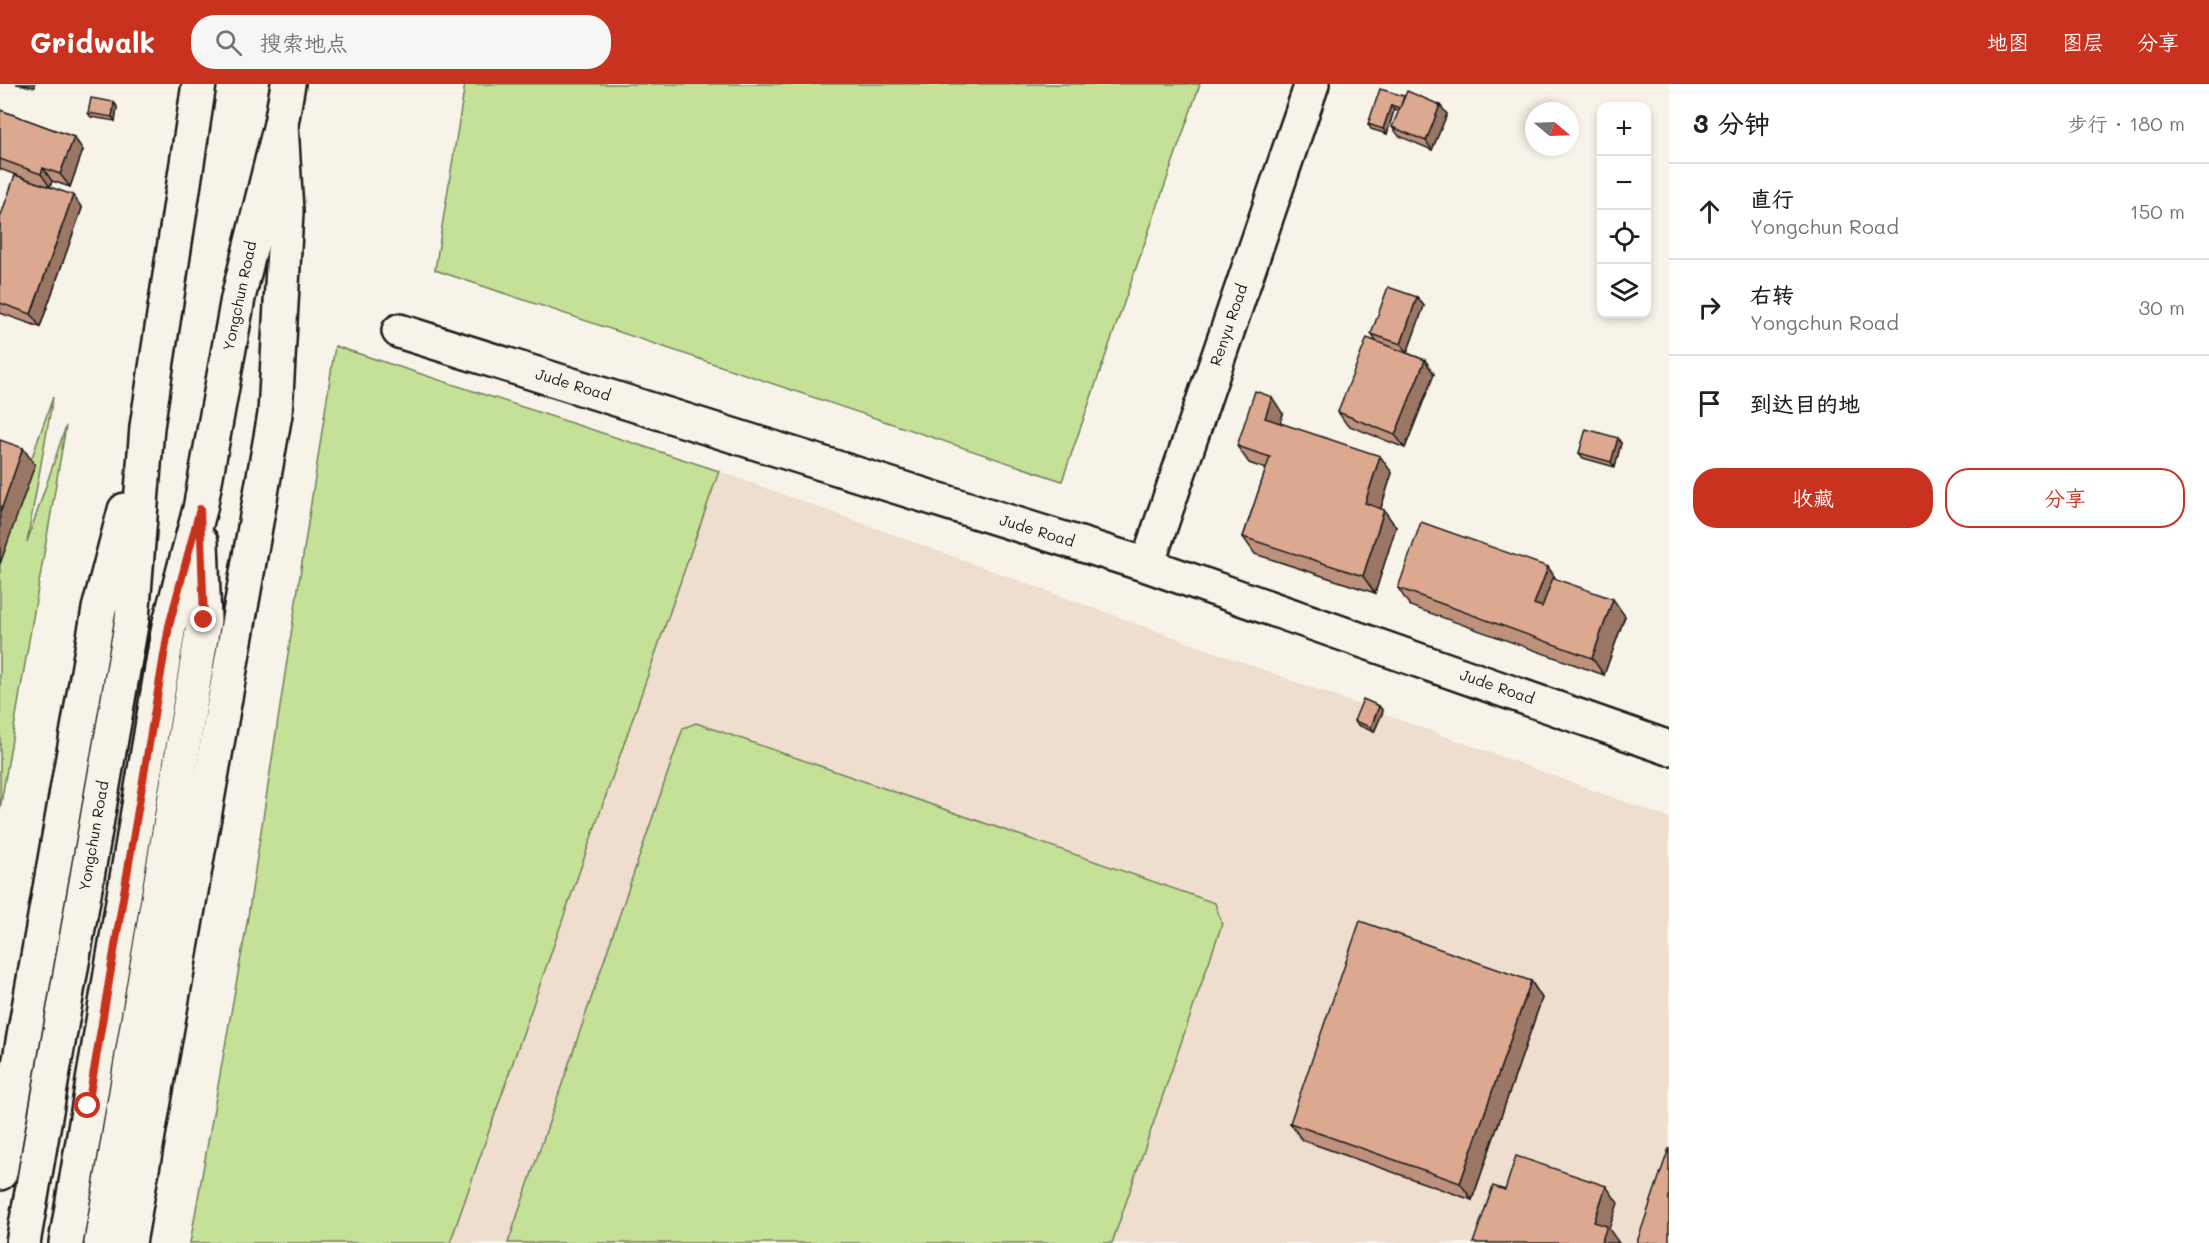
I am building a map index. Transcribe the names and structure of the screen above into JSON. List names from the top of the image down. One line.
{"streets":{"main road":["Yongchun Road","Renyu Road","Jude Road"]},"crossings":[["Renyu Road","Jude Road"]],"north":"right","page":{"header":"Gridwalk","search":"搜索地点","nav":["地图","图层","分享"],"heading":["3 分钟","步行 · 180 m"],"map_buttons":["+","−"],"list":[["直行","Yongchun Road","150 m"],["右转","Yongchun Road","30 m"],"到达目的地"],"buttons":["收藏","分享"]}}
